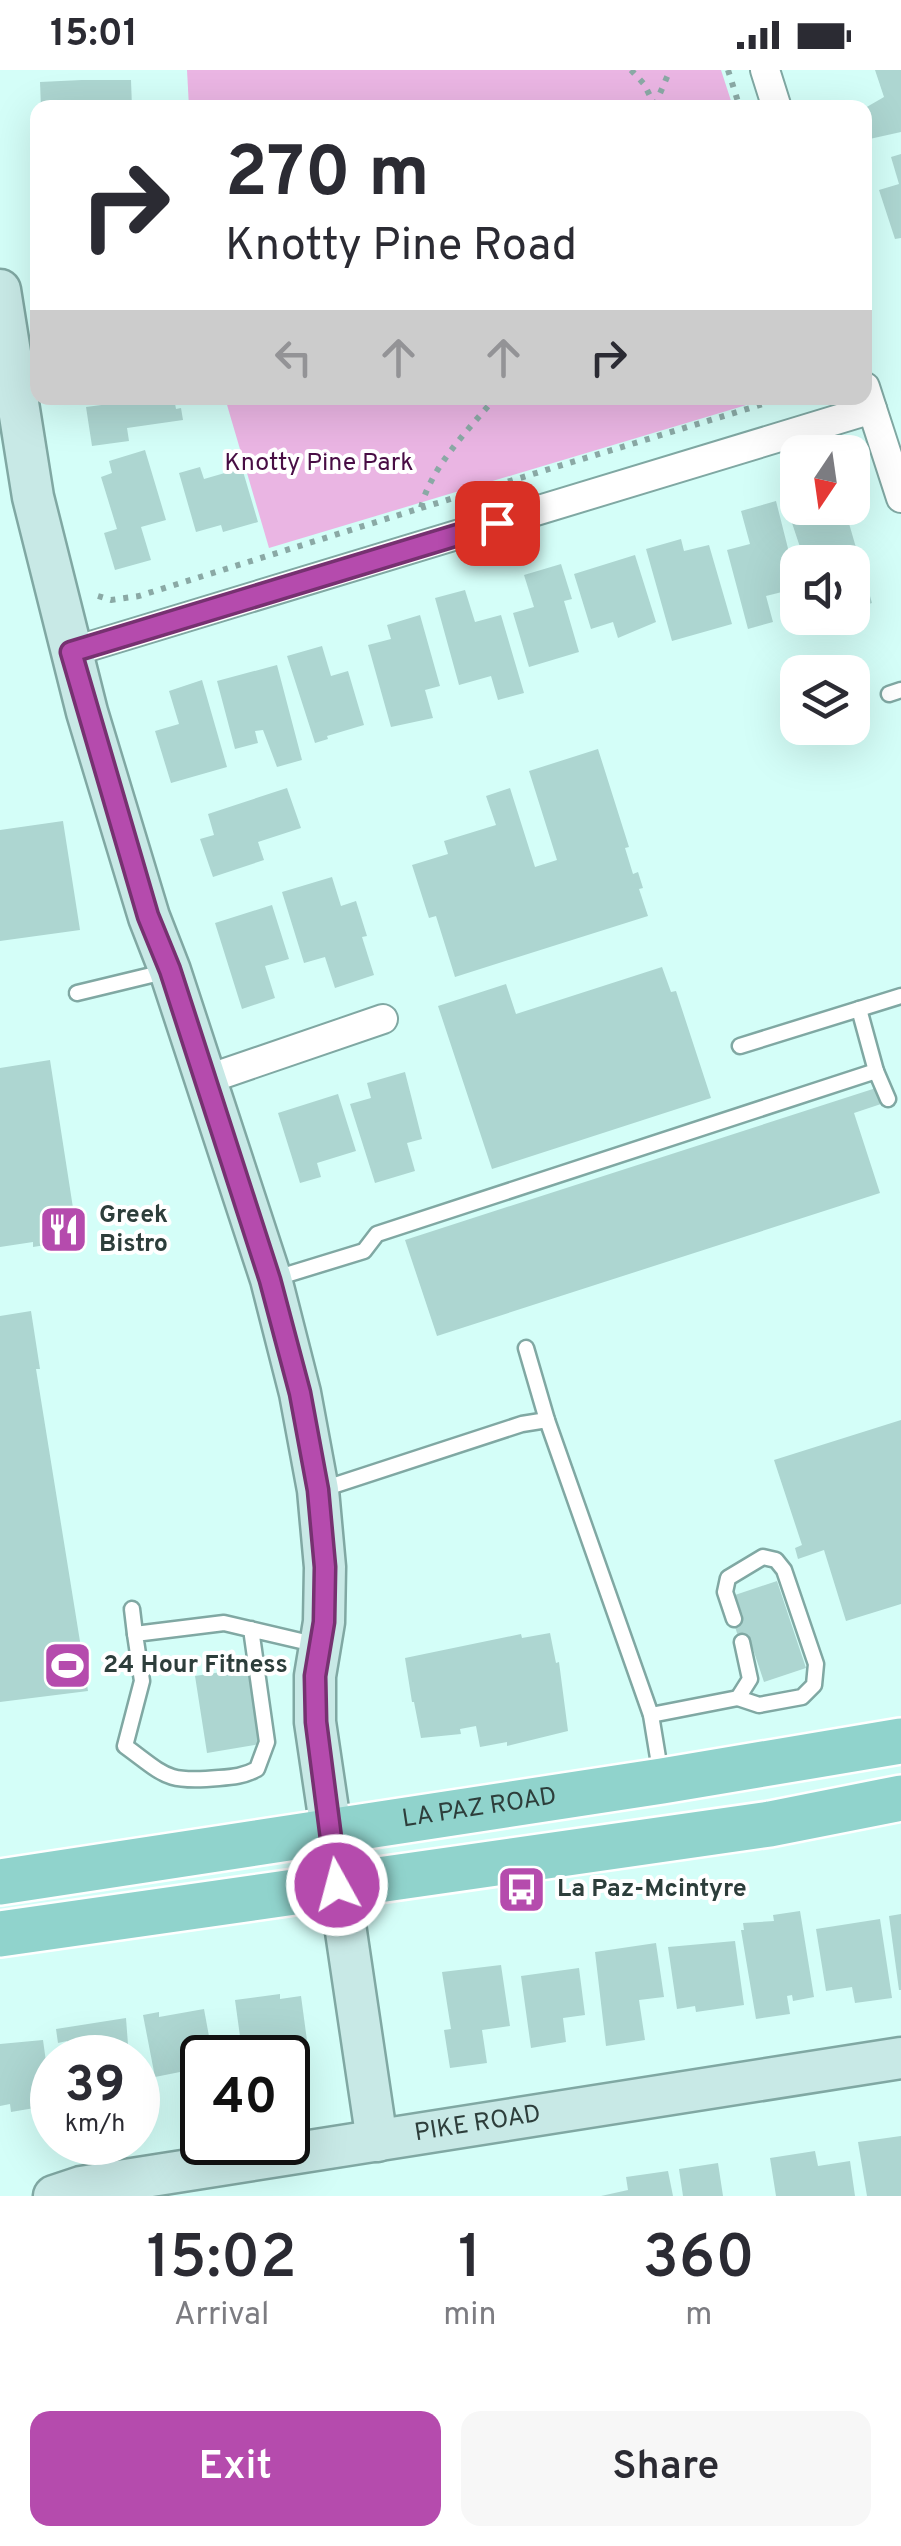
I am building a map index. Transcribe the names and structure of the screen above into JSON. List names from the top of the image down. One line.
{"streets":{"main road":["LA PAZ ROAD"],"street":["PIKE ROAD"]},"parks":["Knotty Pine Park"],"places":{"restaurant":["Greek Bistro"],"sports":["24 Hour Fitness"],"bus stop":["La Paz-Mcintyre"]},"north":"bottom","page":{"status":"15:01","turn":["270 m","Knotty Pine Road"],"speed":"39 km/h","limit":"40","eta":["15:02","Arrival","1","min","360","m"],"buttons":["Exit","Share"]}}
